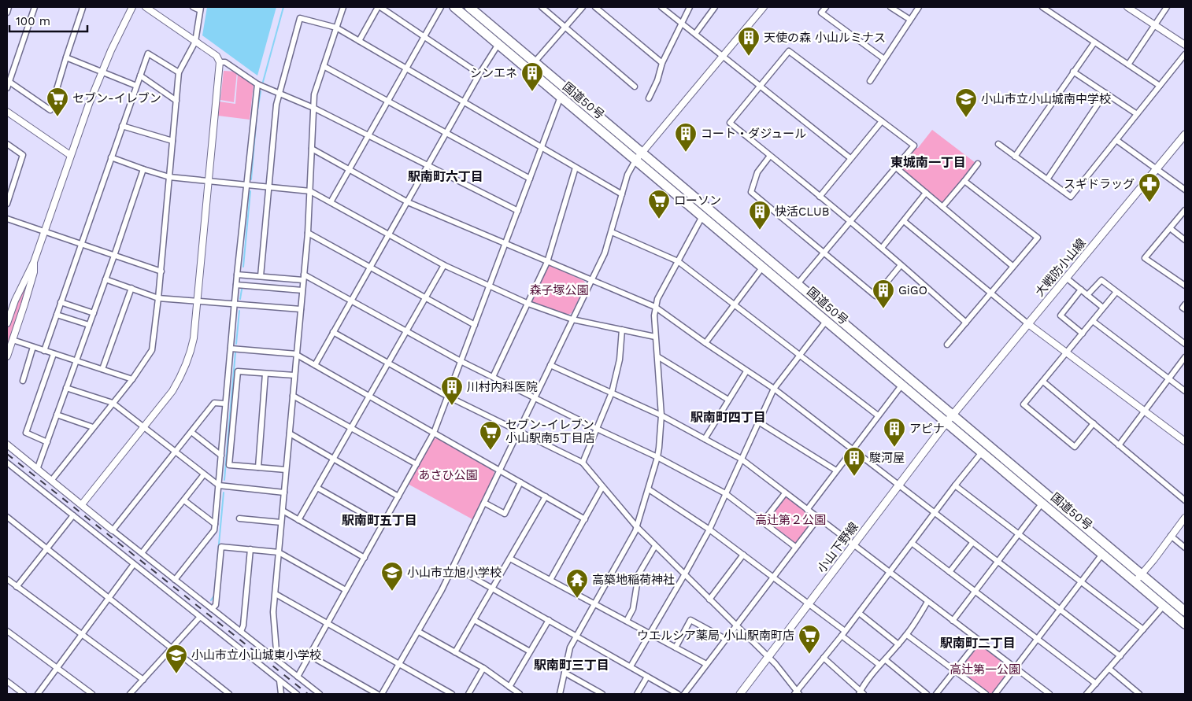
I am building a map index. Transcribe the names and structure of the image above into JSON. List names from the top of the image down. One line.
{"streets":{"highway":["国道50号"],"main road":["大戦防小山線","小山下野線"]},"crossings":[["国道50号","大戦防小山線"],["国道50号","小山下野線"],["大戦防小山線","小山下野線"]],"districts":["東城南一丁目","駅南町六丁目","駅南町四丁目","駅南町五丁目","駅南町二丁目","駅南町三丁目"],"parks":["森子塚公園","あさひ公園","高辻第２公園","高辻第一公園"],"places":{"building":["天使の森 小山ルミナス","シンエネ","コート・ダジュール","快活CLUB","GiGO","川村内科医院","アピナ","駿河屋"],"supermarket":["セブン-イレブン","ローソン","セブン-イレブン 小山駅南5丁目店","ウエルシア薬局 小山駅南町店"],"school or university":["小山市立小山城南中学校","小山市立旭小学校","小山市立小山城東小学校"],"pharmacy":["スギドラッグ"],"temple":["高築地稲荷神社"]},"scale_bar":"100 m"}
